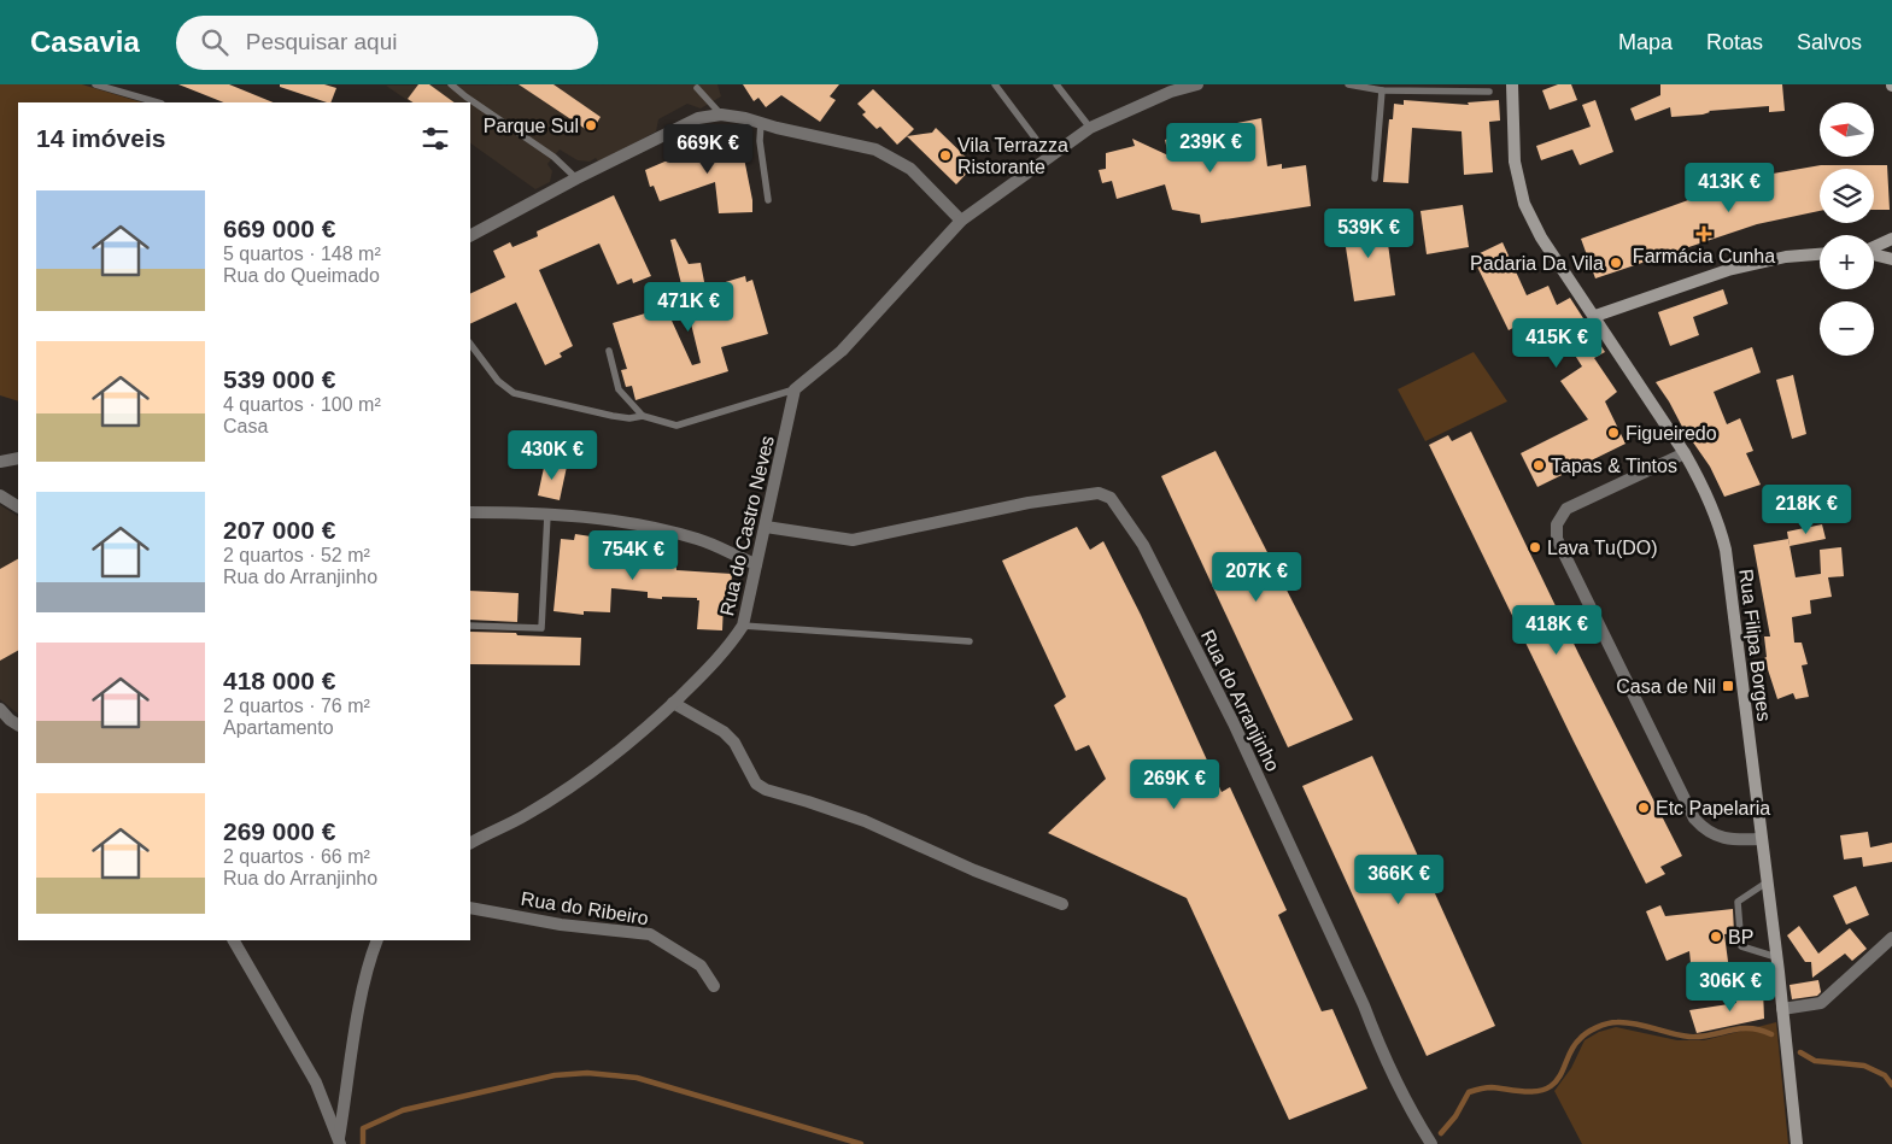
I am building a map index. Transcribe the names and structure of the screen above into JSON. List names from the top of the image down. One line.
{"streets":{"main road":["Rua Filipa Borges"],"street":["Rua do Castro Neves","Rua do Arranjinho","Rua do Ribeiro"]},"crossings":[["Rua do Castro Neves","Rua do Arranjinho"]],"places":{"other":["Parque Sul","Vila Terrazza Ristorante","Padaria Da Vila","Figueiredo","Tapas & Tintos","Lava Tu(DO)","Etc Papelaria","BP"],"health":["Farmácia Cunha"],"transit":["Casa de Nil"]},"north":"left","page":{"header":"Casavia","search":"Pesquisar aqui","nav":["Mapa","Rotas","Salvos"],"map_buttons":["+","−"],"heading":"14 imóveis","price":["239K €","669K €","413K €","539K €","471K €","415K €","430K €","218K €","754K €","207K €","418K €","269K €","366K €","306K €"],"list":[{"name":"669 000 €","note":"5 quartos · 148 m² · Rua do Queimado"},{"name":"539 000 €","note":"4 quartos · 100 m² · Casa"},{"name":"207 000 €","note":"2 quartos · 52 m² · Rua do Arranjinho"},{"name":"418 000 €","note":"2 quartos · 76 m² · Apartamento"},{"name":"269 000 €","note":"2 quartos · 66 m² · Rua do Arranjinho"}]}}
